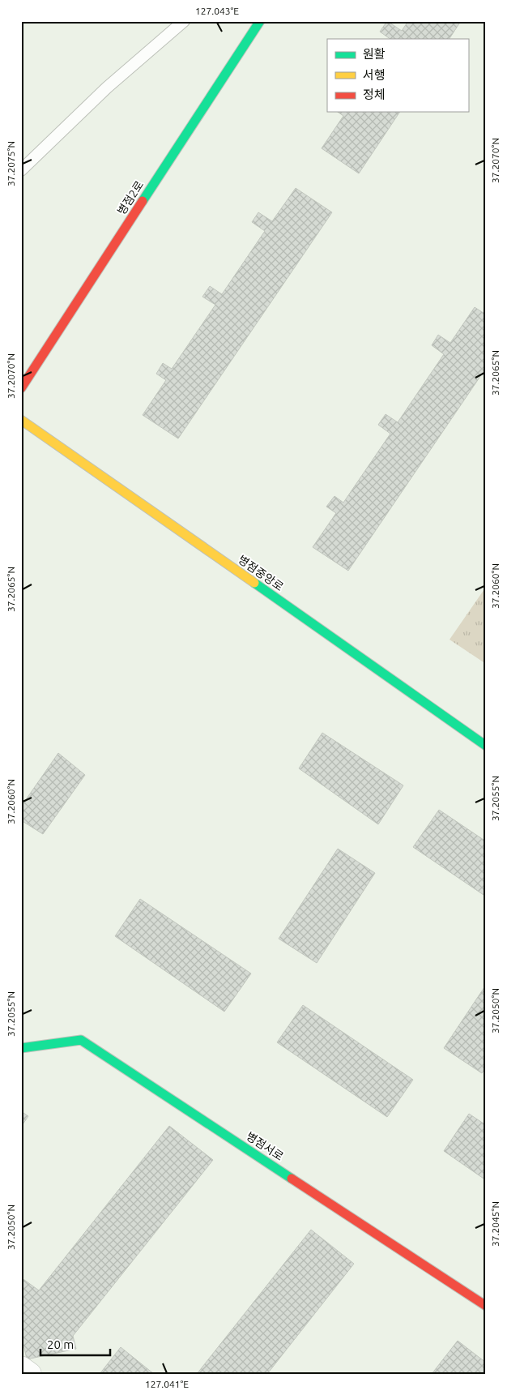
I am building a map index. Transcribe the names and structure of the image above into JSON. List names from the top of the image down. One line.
{"streets":{"street":["병점2로","병점중앙로","병점서로"]},"legend":["원활","서행","정체"],"scale_bar":"20 m","coordinates":["127.043°E","37.2070°N","37.2075°N","37.2065°N","37.2060°N","37.2055°N","37.2050°N","37.2045°N","127.041°E"]}
